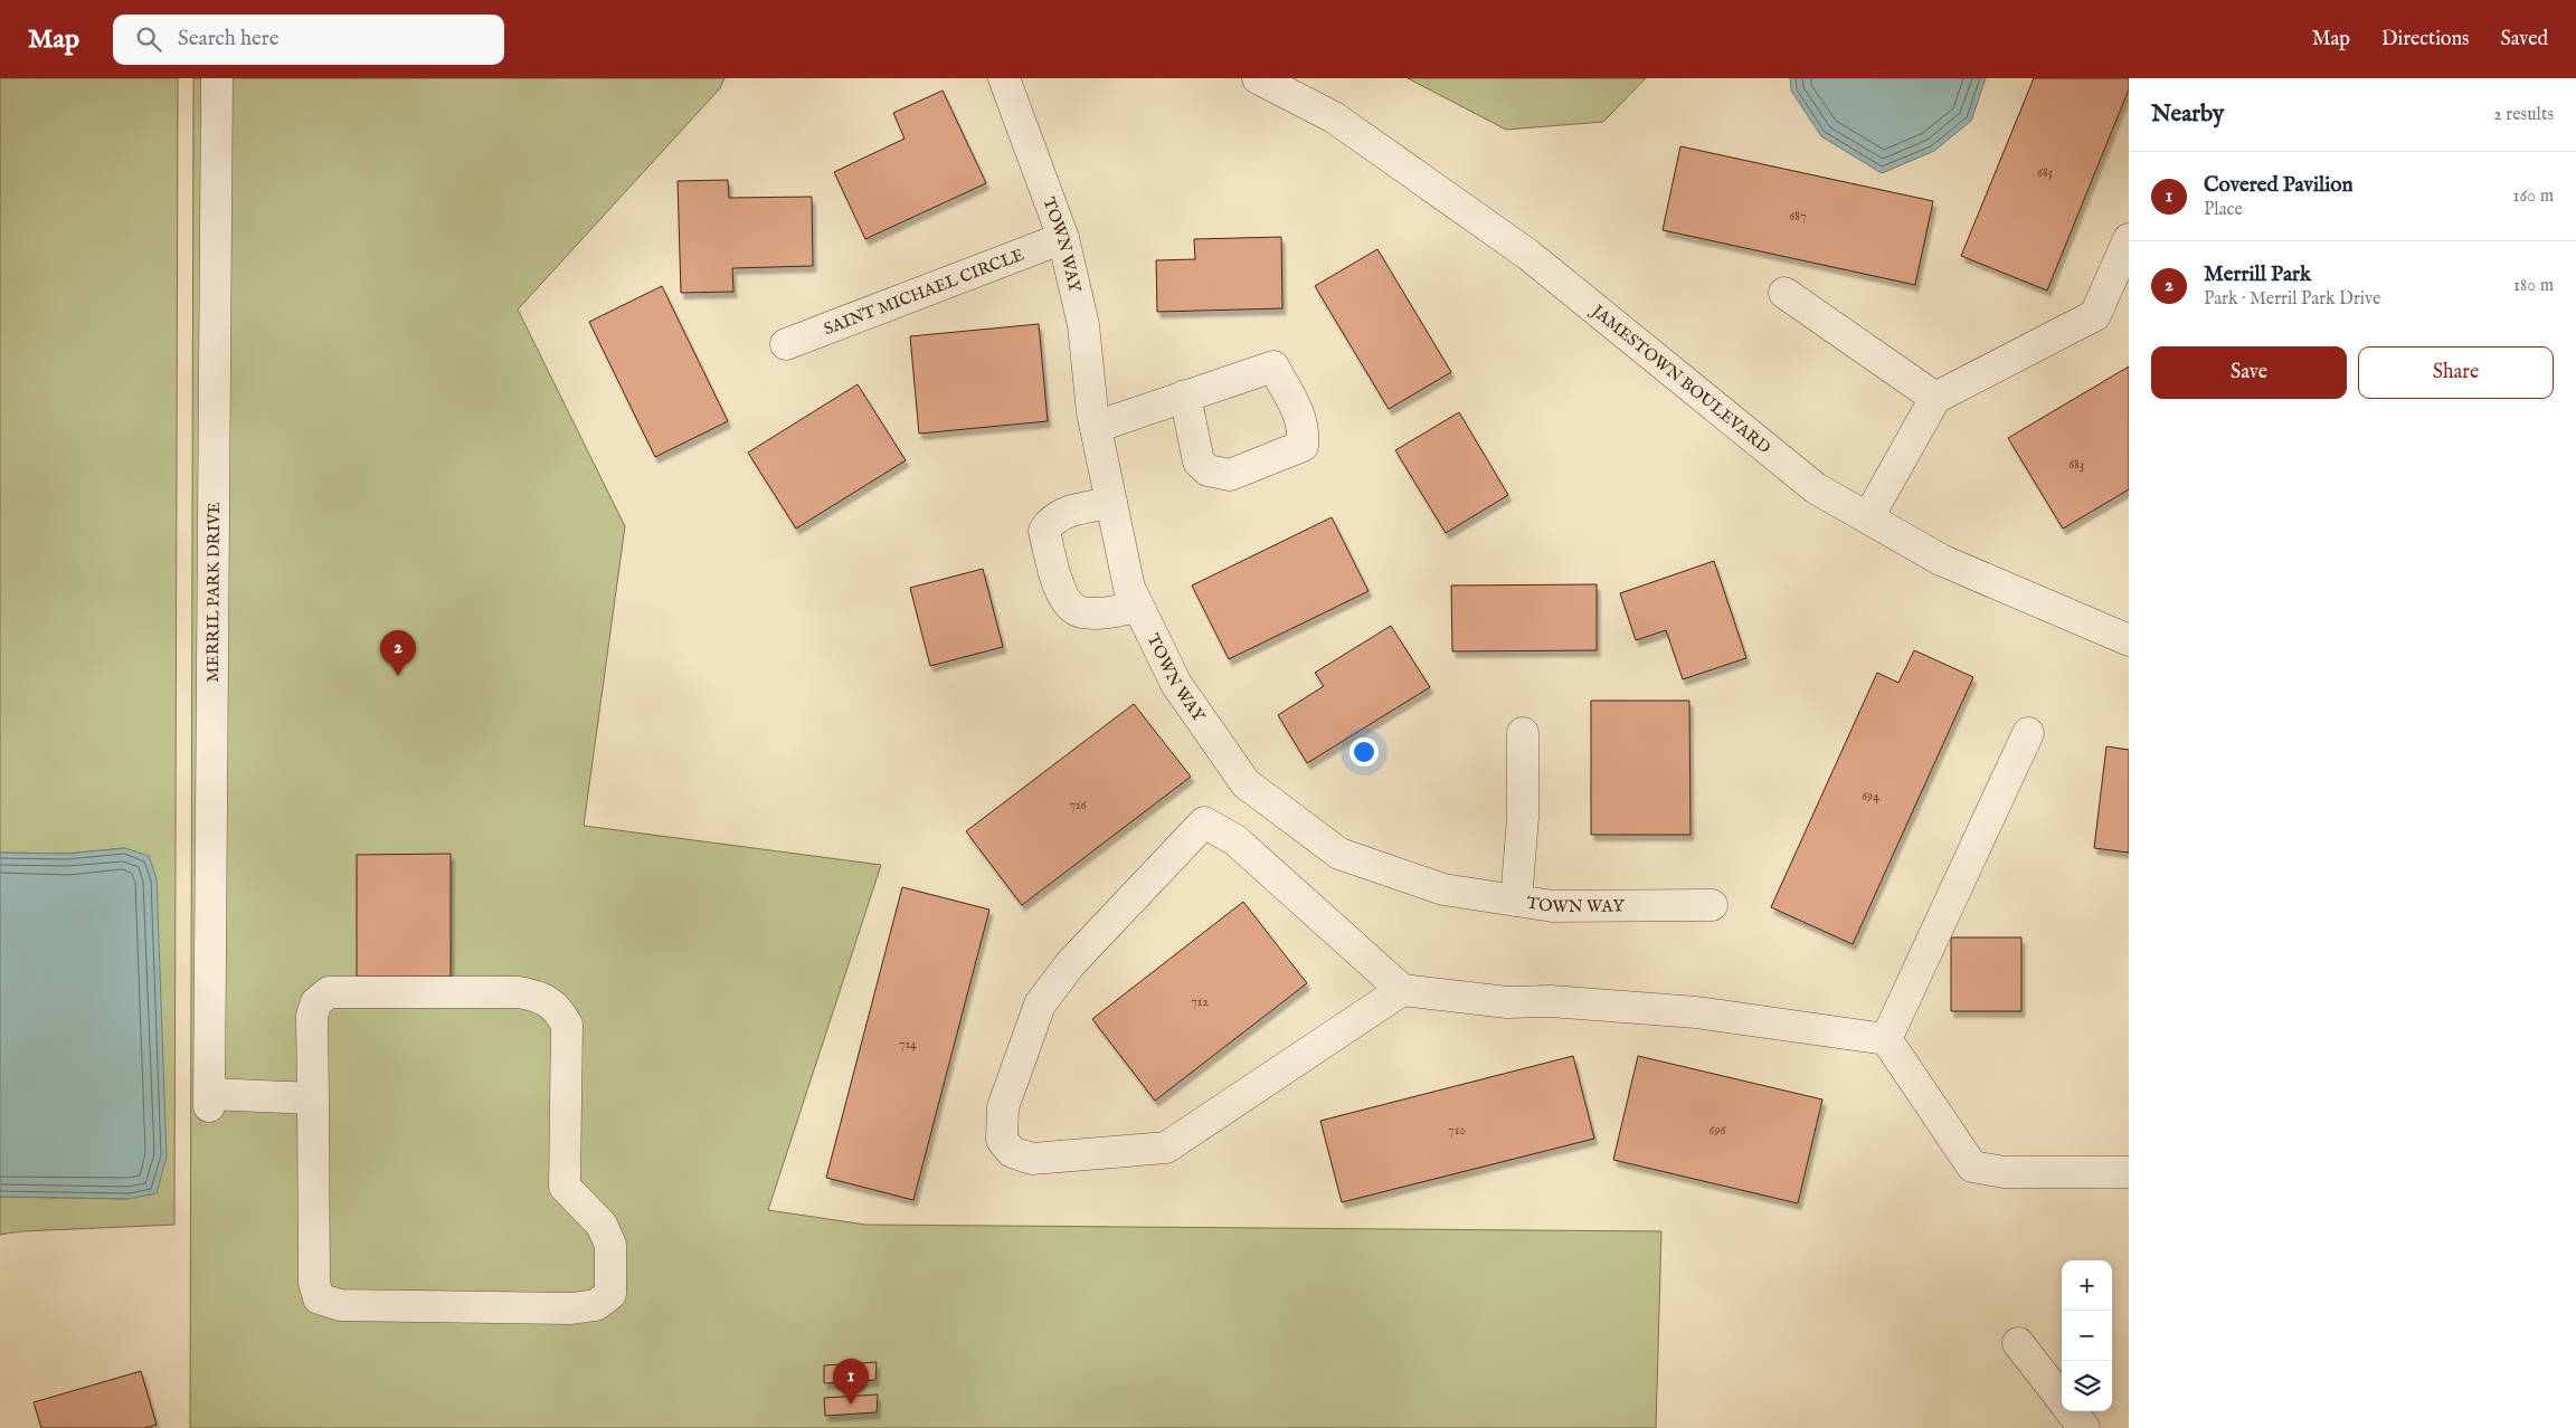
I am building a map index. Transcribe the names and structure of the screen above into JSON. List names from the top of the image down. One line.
{"streets":{"street":["TOWN WAY","SAINT MICHAEL CIRCLE","JAMESTOWN BOULEVARD","MERRIL PARK DRIVE"]},"crossings":[["TOWN WAY","SAINT MICHAEL CIRCLE"]],"house_numbers":["685","687","683","694","716","712","714","710","696"],"page":{"header":"Map","search":"Search here","nav":["Map","Directions","Saved"],"heading":["Nearby","2 results"],"list":[{"mark":"1","name":"Covered Pavilion","note":"Place","value":"160 m"},{"mark":"2","name":"Merrill Park","note":"Park · Merril Park Drive","value":"180 m"}],"buttons":["Save","Share"],"pins":["2","1"],"map_buttons":["+","−"]}}
